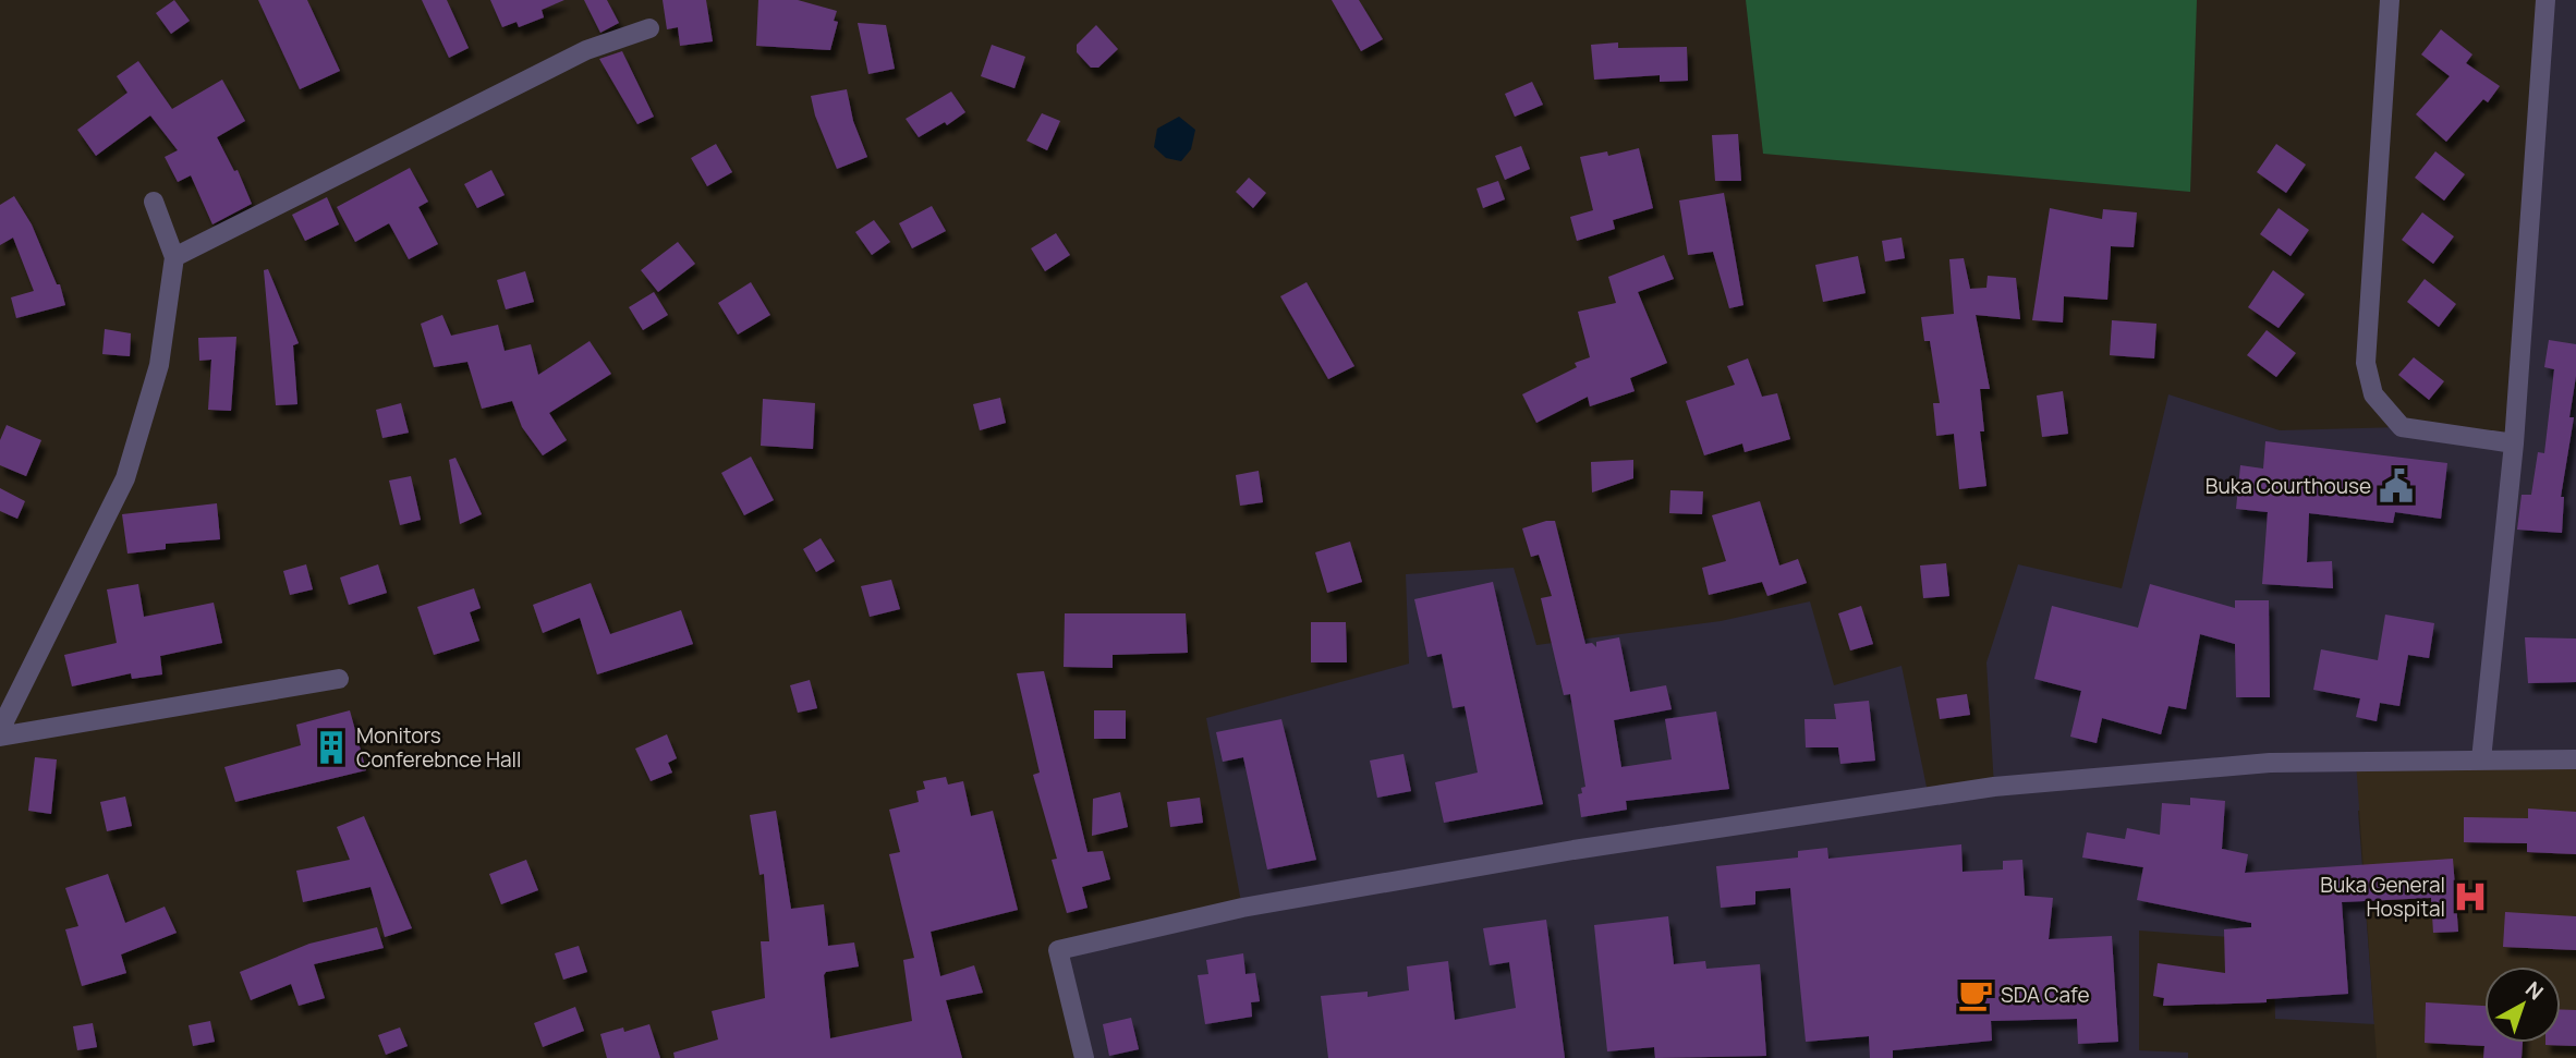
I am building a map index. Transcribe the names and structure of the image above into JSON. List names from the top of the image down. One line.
{"places":{"public building":["Buka Courthouse"],"building":["Monitors Conferebnce Hall"],"hospital":["Buka General Hospital"],"cafe":["SDA Cafe"]},"north":"top right"}
